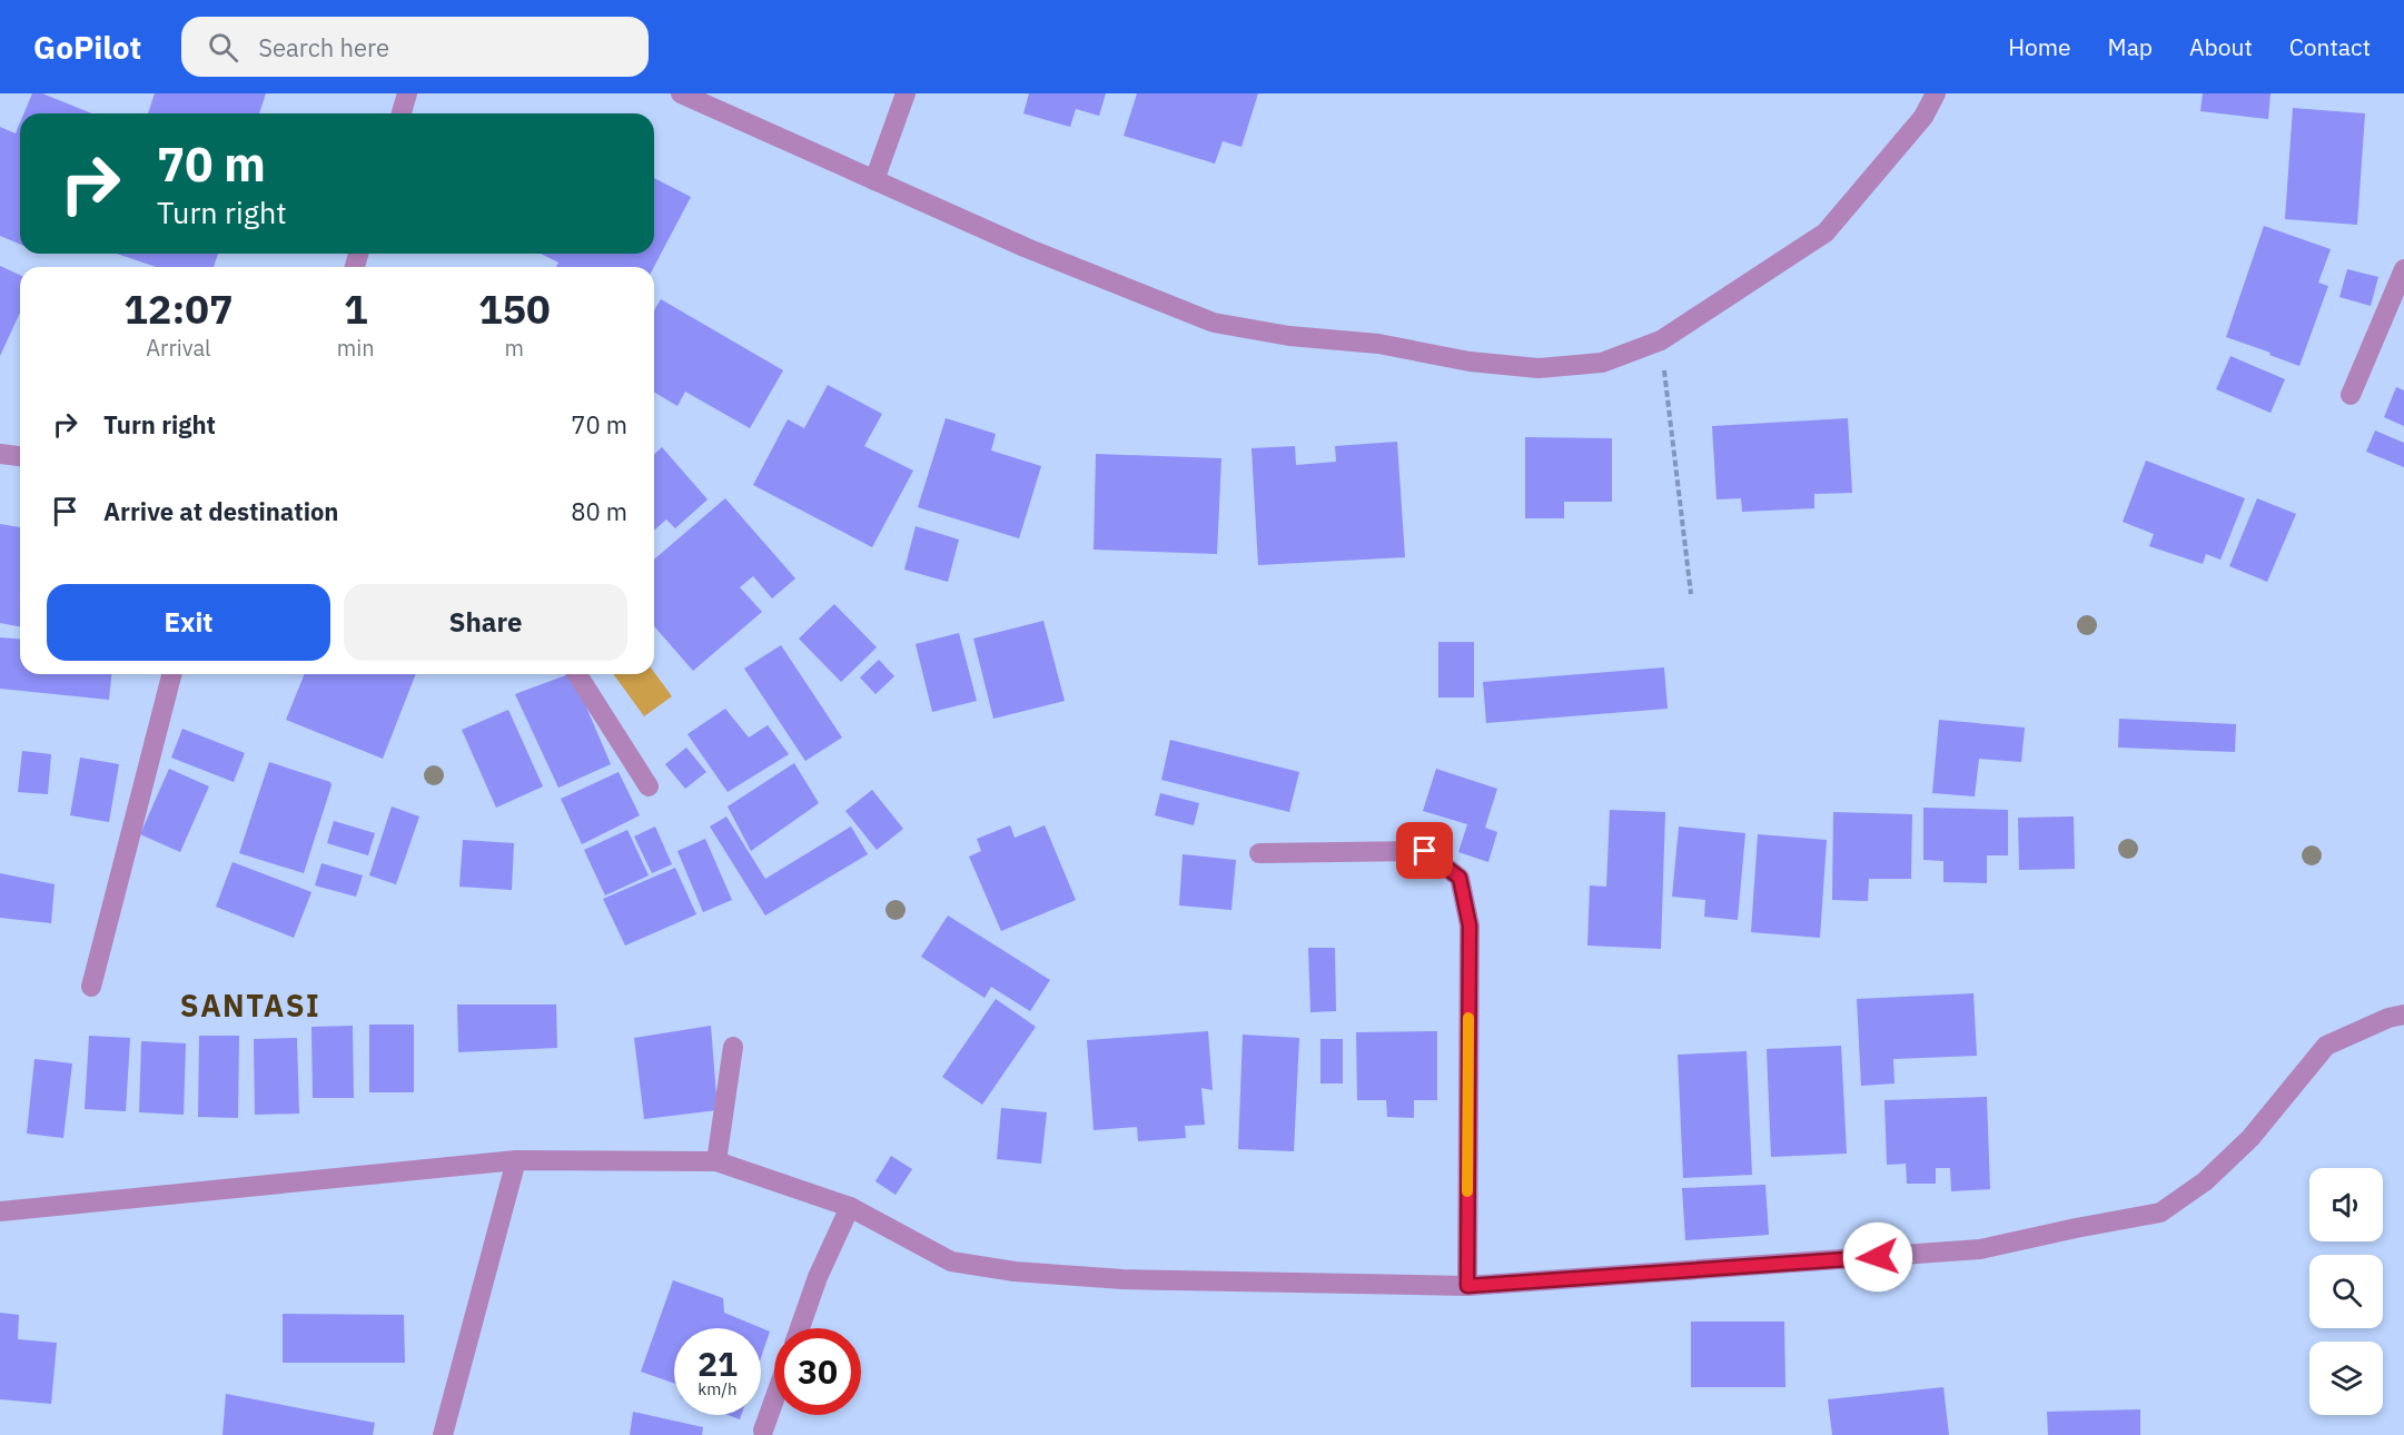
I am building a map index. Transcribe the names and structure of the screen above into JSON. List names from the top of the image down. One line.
{"districts":["SANTASI"],"page":{"header":"GoPilot","search":"Search here","nav":["Home","Map","About","Contact"],"turn":["70 m","Turn right"],"eta":["12:07","Arrival","1","min","150","m"],"list":[{"name":"Turn right","value":"70 m"},{"name":"Arrive at destination","value":"80 m"}],"buttons":["Exit","Share"],"speed":"21 km/h","limit":"30"}}
